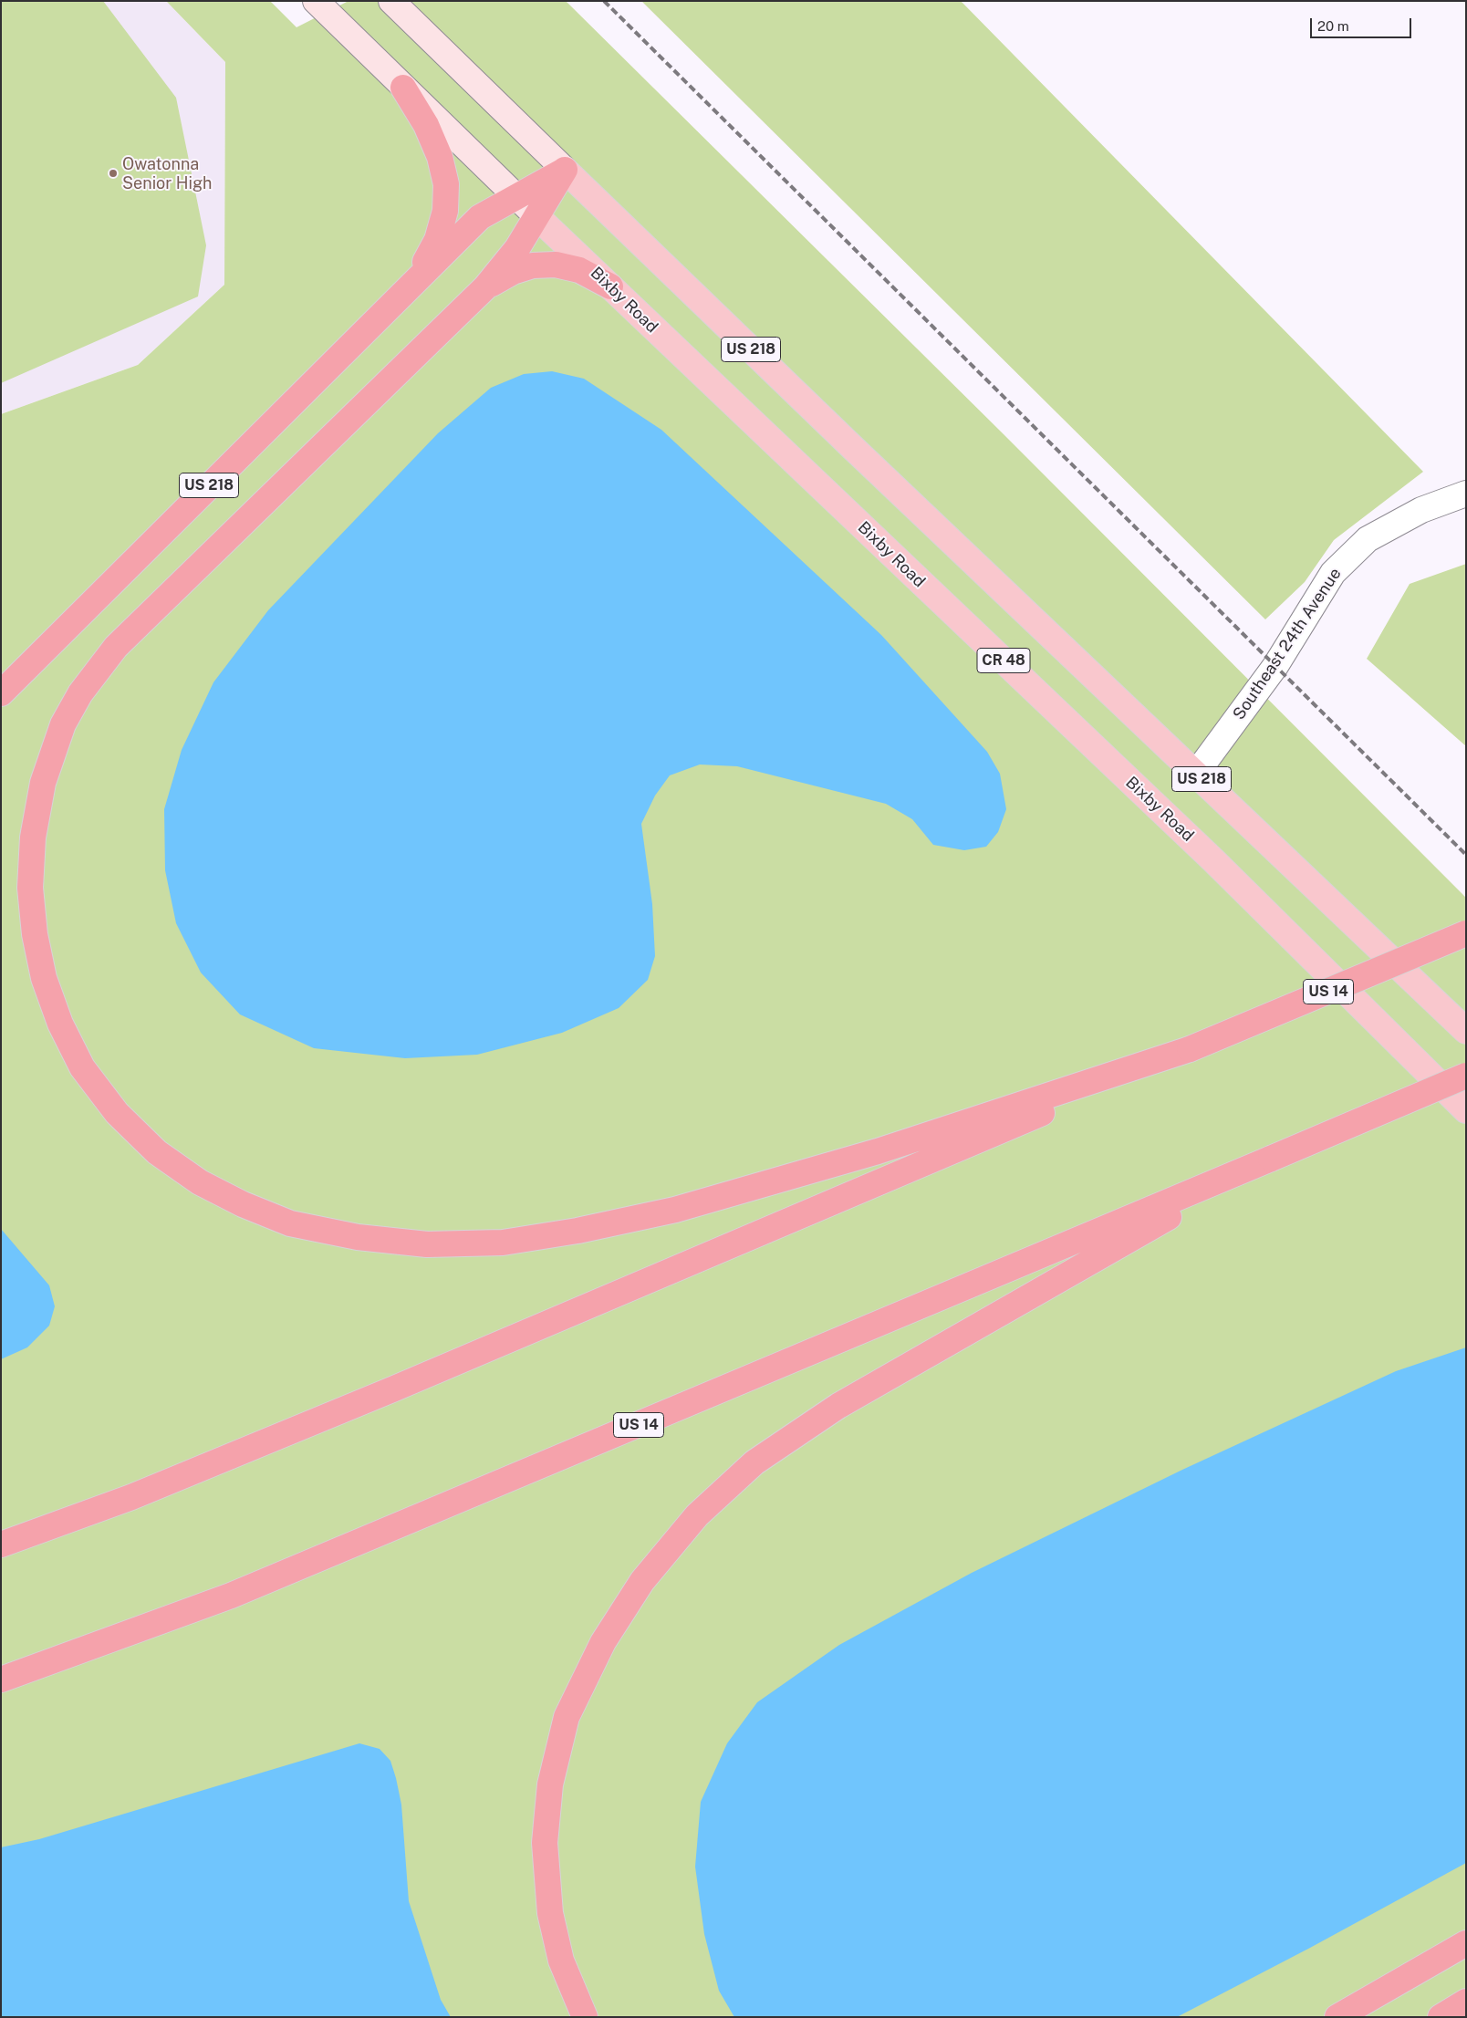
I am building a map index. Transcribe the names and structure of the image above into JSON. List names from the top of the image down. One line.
{"streets":{"highway":["US 218","US 14"],"main road":["Bixby Road","CR 48"],"street":["Southeast 24th Avenue"]},"crossings":[["Bixby Road","US 218"],["US 218","Southeast 24th Avenue"]],"places":["Owatonna Senior High"],"scale_bar":"20 m"}
